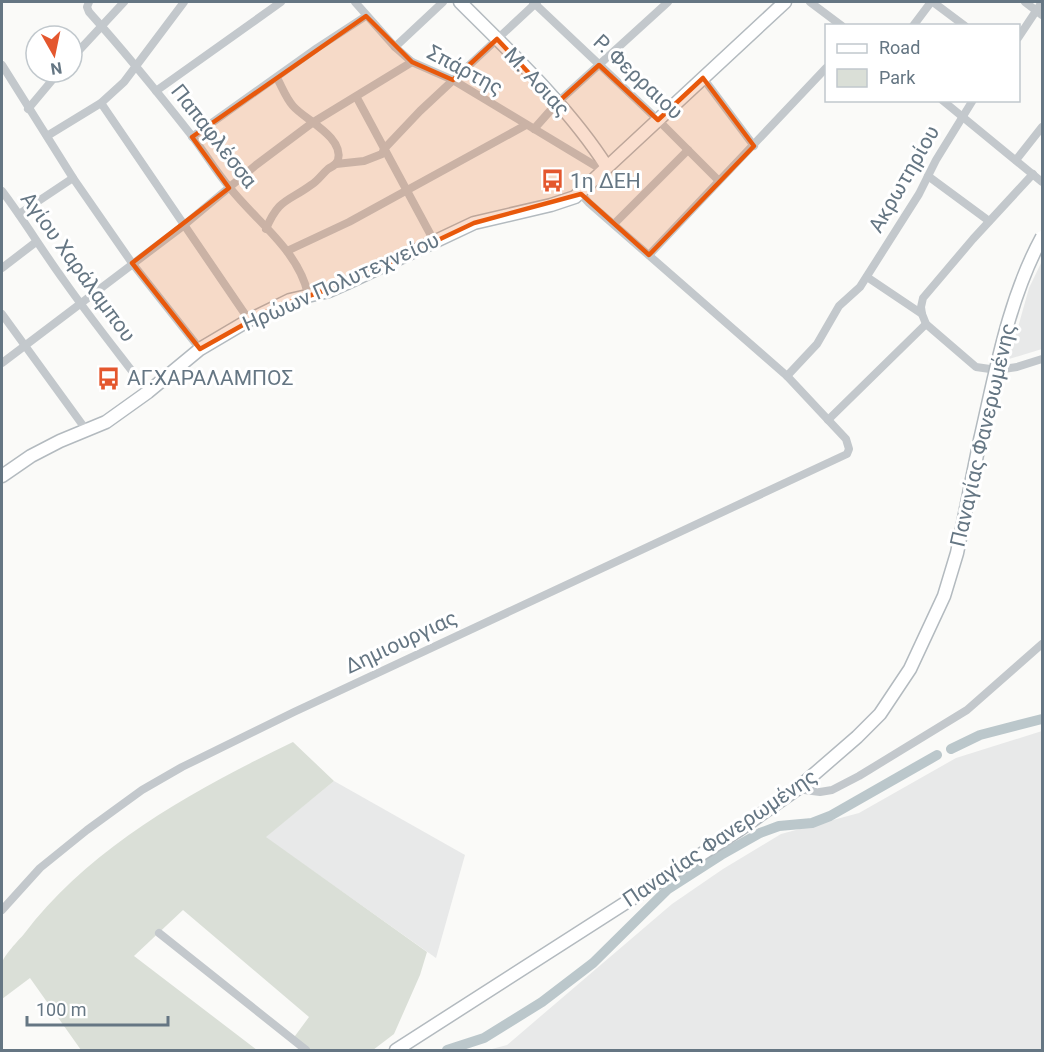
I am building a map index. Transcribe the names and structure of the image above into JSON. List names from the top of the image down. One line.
{"streets":{"street":["Σπάρτης","Ρ. Φερραιου","Μ. Ασιας","Παπαφλέσσα","Ακρωτηρίου","Αγίου Χαράλαμπου","Ηρώων Πολυτεχνείου","Παναγίας Φανερωμένης","Δημιουργιας"]},"crossings":[["Σπάρτης","Μ. Ασιας"],["Σπάρτης","Ηρώων Πολυτεχνείου"],["Ρ. Φερραιου","Ηρώων Πολυτεχνείου"],["Μ. Ασιας","Ηρώων Πολυτεχνείου"],["Παπαφλέσσα","Ηρώων Πολυτεχνείου"],["Αγίου Χαράλαμπου","Ηρώων Πολυτεχνείου"]],"places":{"bus stop":["1η ΔΕΗ","ΑΓ.ΧΑΡΑΛΑΜΠΟΣ"]},"legend":["Road","Park"],"scale_bar":"100 m","north":"bottom"}
